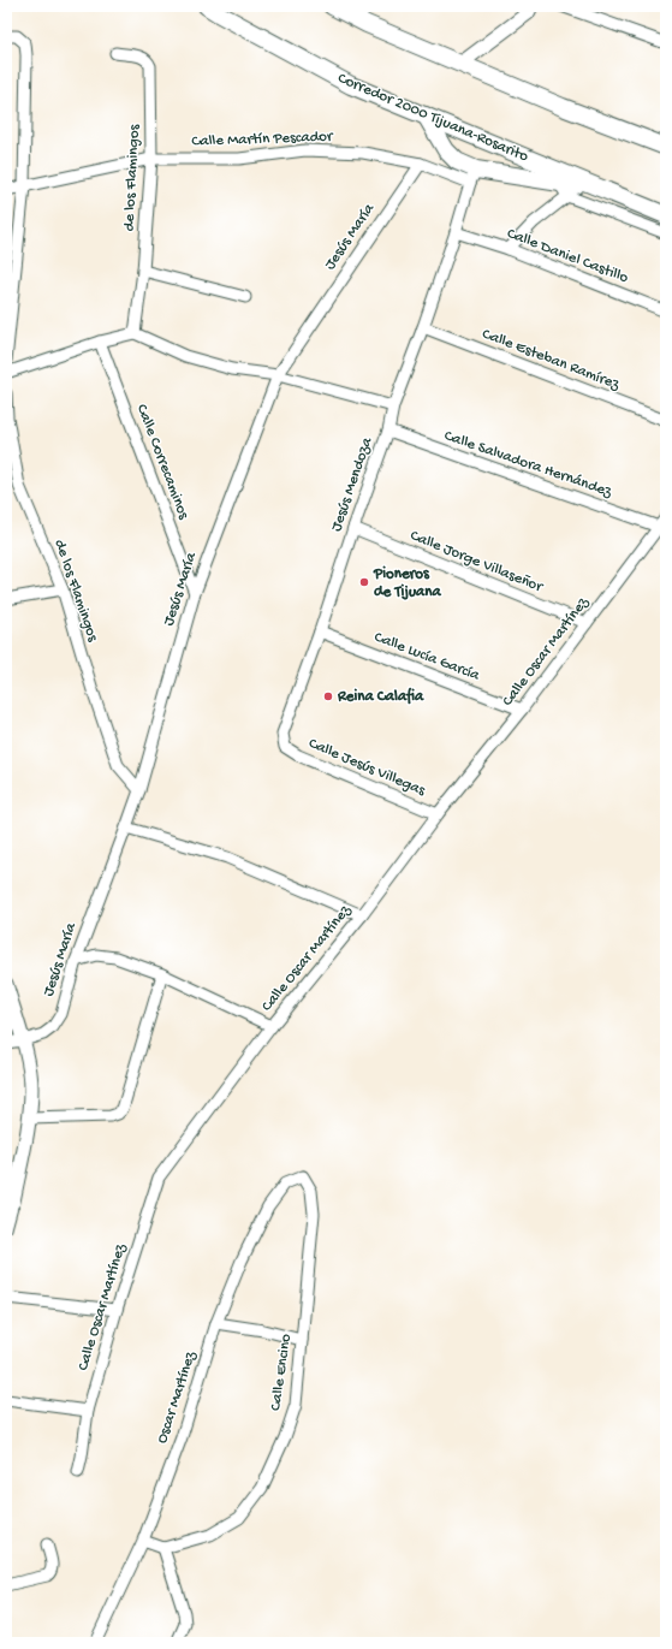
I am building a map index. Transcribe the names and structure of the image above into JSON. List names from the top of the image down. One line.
{"streets":{"highway":["Corredor 2000 Tijuana-Rosarito"],"street":["Calle Martín Pescador","de los Flamingos","Jesús María","Calle Daniel Castillo","Calle Esteban Ramírez","Calle Correcaminos","Calle Salvadora Hernández","Jesús Mendoza","Calle Jorge Villaseñor","Calle Oscar Martínez","Calle Lucía García","Calle Jesús Villegas","Calle Encino","Oscar Martínez"]},"crossings":[["Calle Martín Pescador","de los Flamingos"],["Calle Martín Pescador","Jesús María"],["Calle Martín Pescador","Jesús Mendoza"],["de los Flamingos","Jesús María"],["Jesús María","Calle Correcaminos"],["Calle Daniel Castillo","Jesús Mendoza"],["Calle Esteban Ramírez","Jesús Mendoza"],["Calle Salvadora Hernández","Jesús Mendoza"],["Calle Salvadora Hernández","Calle Oscar Martínez"],["Jesús Mendoza","Calle Jorge Villaseñor"],["Jesús Mendoza","Calle Lucía García"],["Jesús Mendoza","Calle Jesús Villegas"],["Calle Jorge Villaseñor","Calle Oscar Martínez"],["Calle Oscar Martínez","Calle Lucía García"],["Calle Oscar Martínez","Calle Jesús Villegas"],["Calle Encino","Oscar Martínez"]],"places":["Pioneros de Tijuana","Reina Calafia"]}
